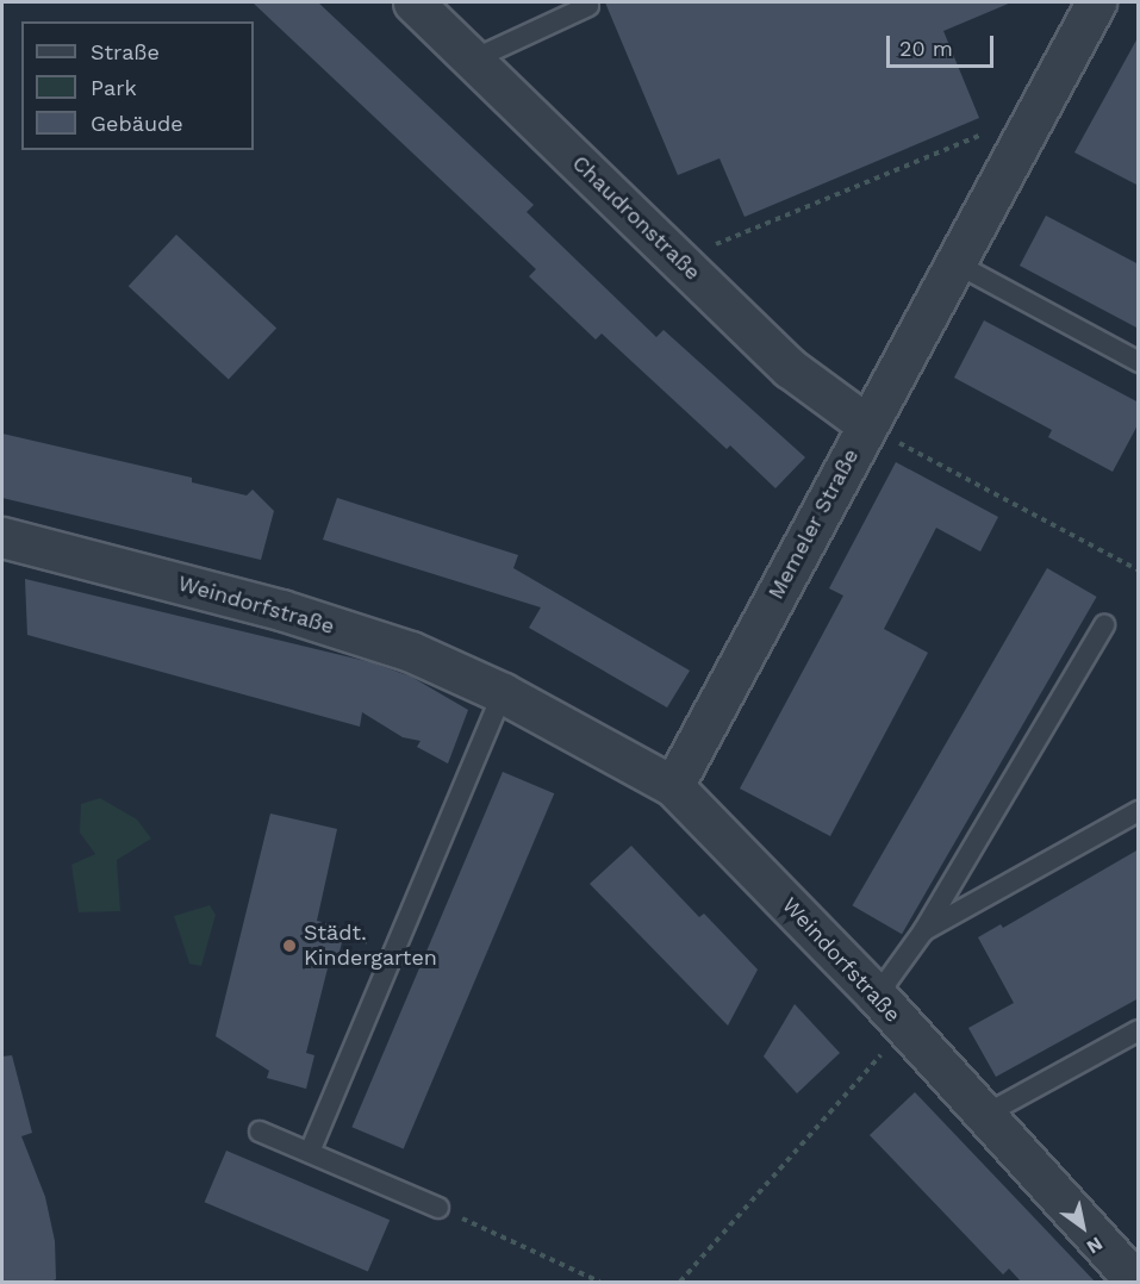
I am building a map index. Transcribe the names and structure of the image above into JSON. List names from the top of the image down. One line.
{"streets":{"street":["Chaudronstraße","Memeler Straße","Weindorfstraße"]},"crossings":[["Chaudronstraße","Memeler Straße"],["Memeler Straße","Weindorfstraße"]],"places":["Städt. Kindergarten"],"legend":["Straße","Park","Gebäude"],"scale_bar":"20 m","north":"bottom right"}
